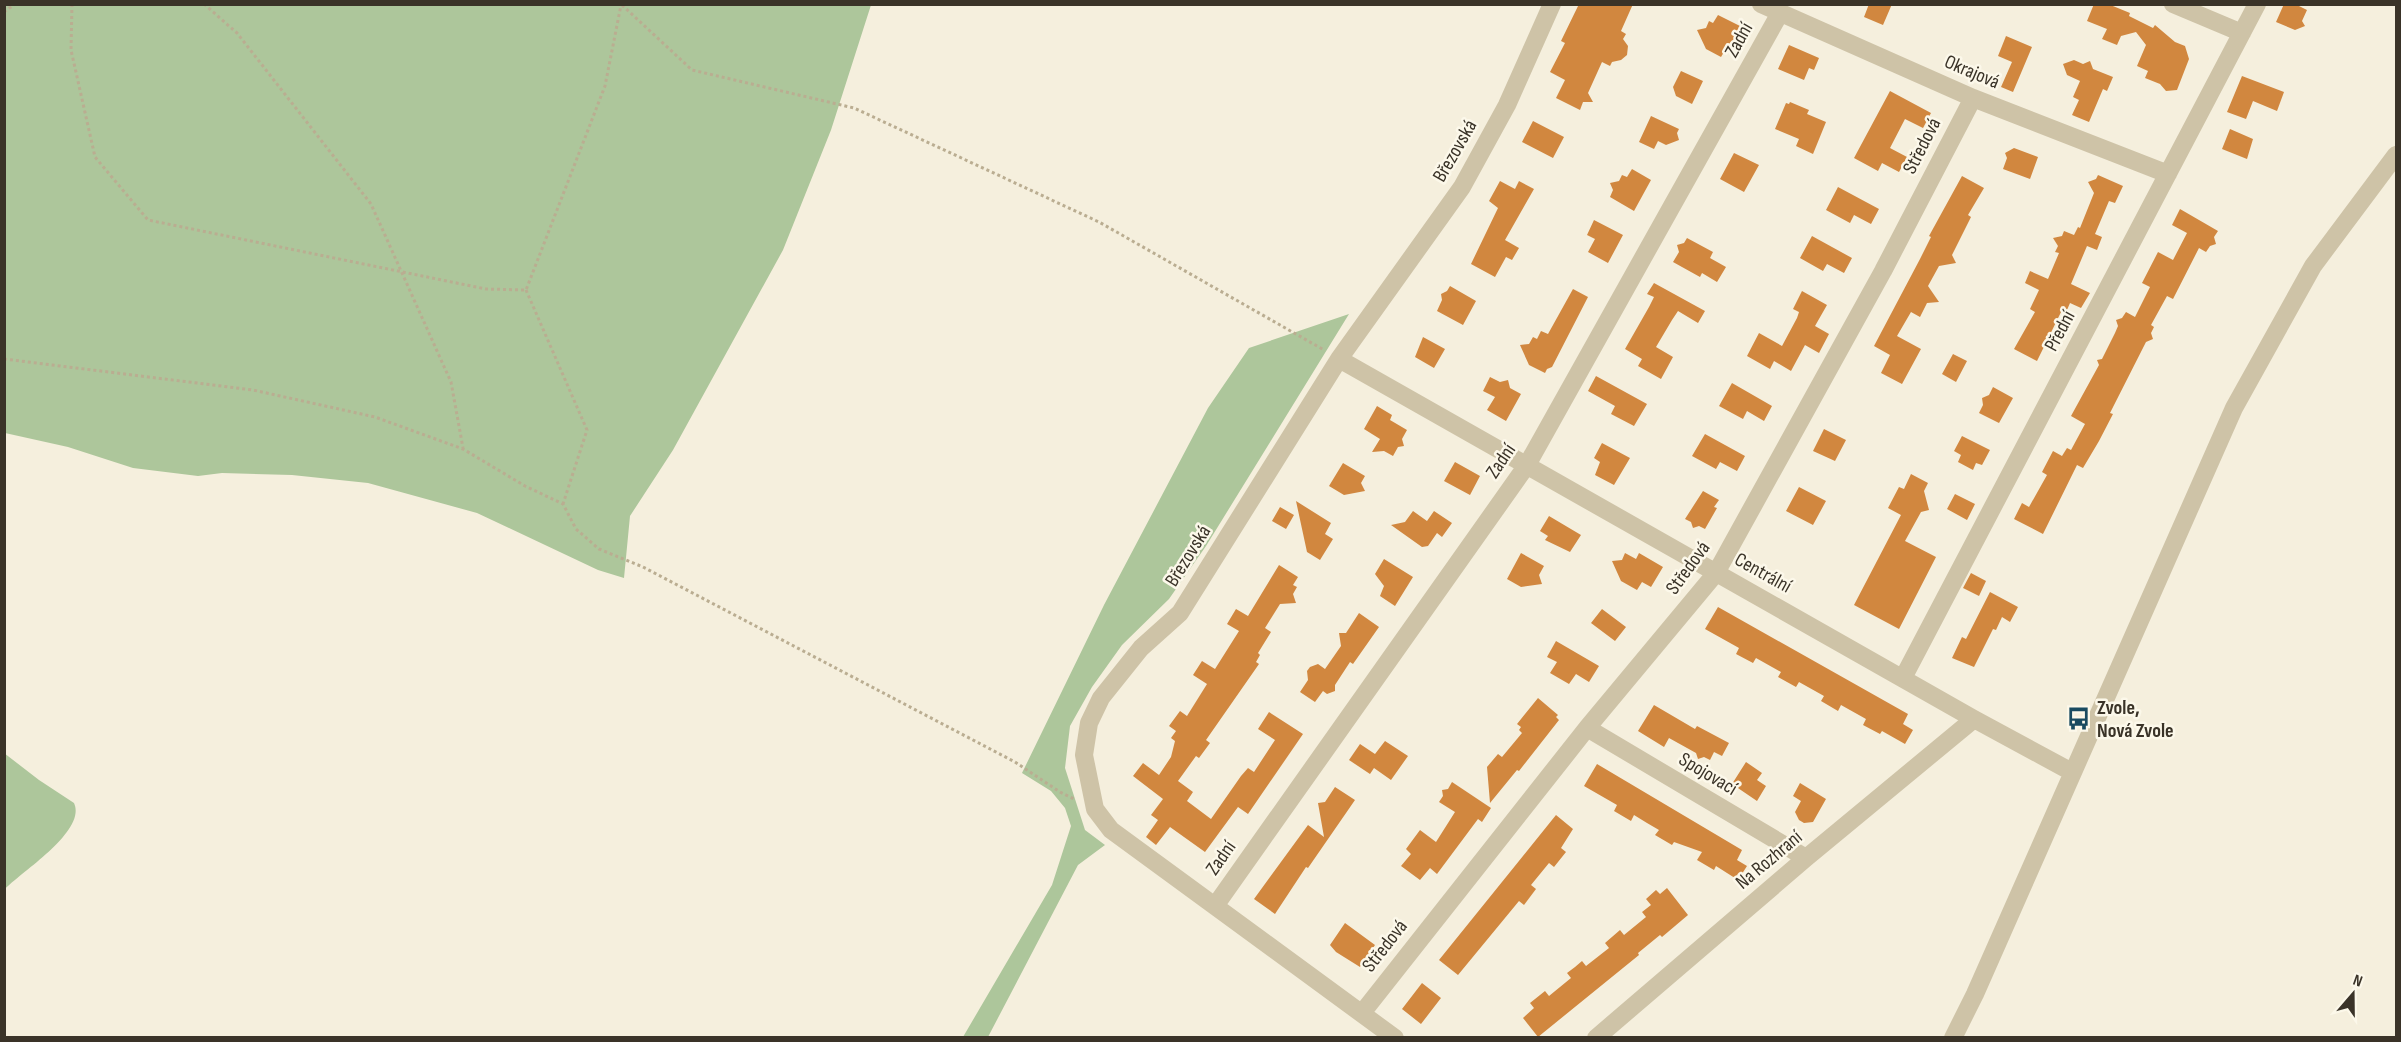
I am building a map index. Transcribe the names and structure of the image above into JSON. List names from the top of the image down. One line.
{"streets":{"street":["Zadní","Okrajová","Středová","Březovská","Přední","Centrální","Spojovací","Na Rozhraní"]},"crossings":[["Zadní","Okrajová"],["Zadní","Březovská"],["Zadní","Centrální"],["Okrajová","Středová"],["Okrajová","Přední"],["Středová","Březovská"],["Středová","Centrální"],["Středová","Spojovací"],["Březovská","Centrální"],["Přední","Centrální"],["Centrální","Na Rozhraní"],["Spojovací","Na Rozhraní"]],"places":{"bus stop":["Zvole, Nová Zvole"]},"north":"top"}
